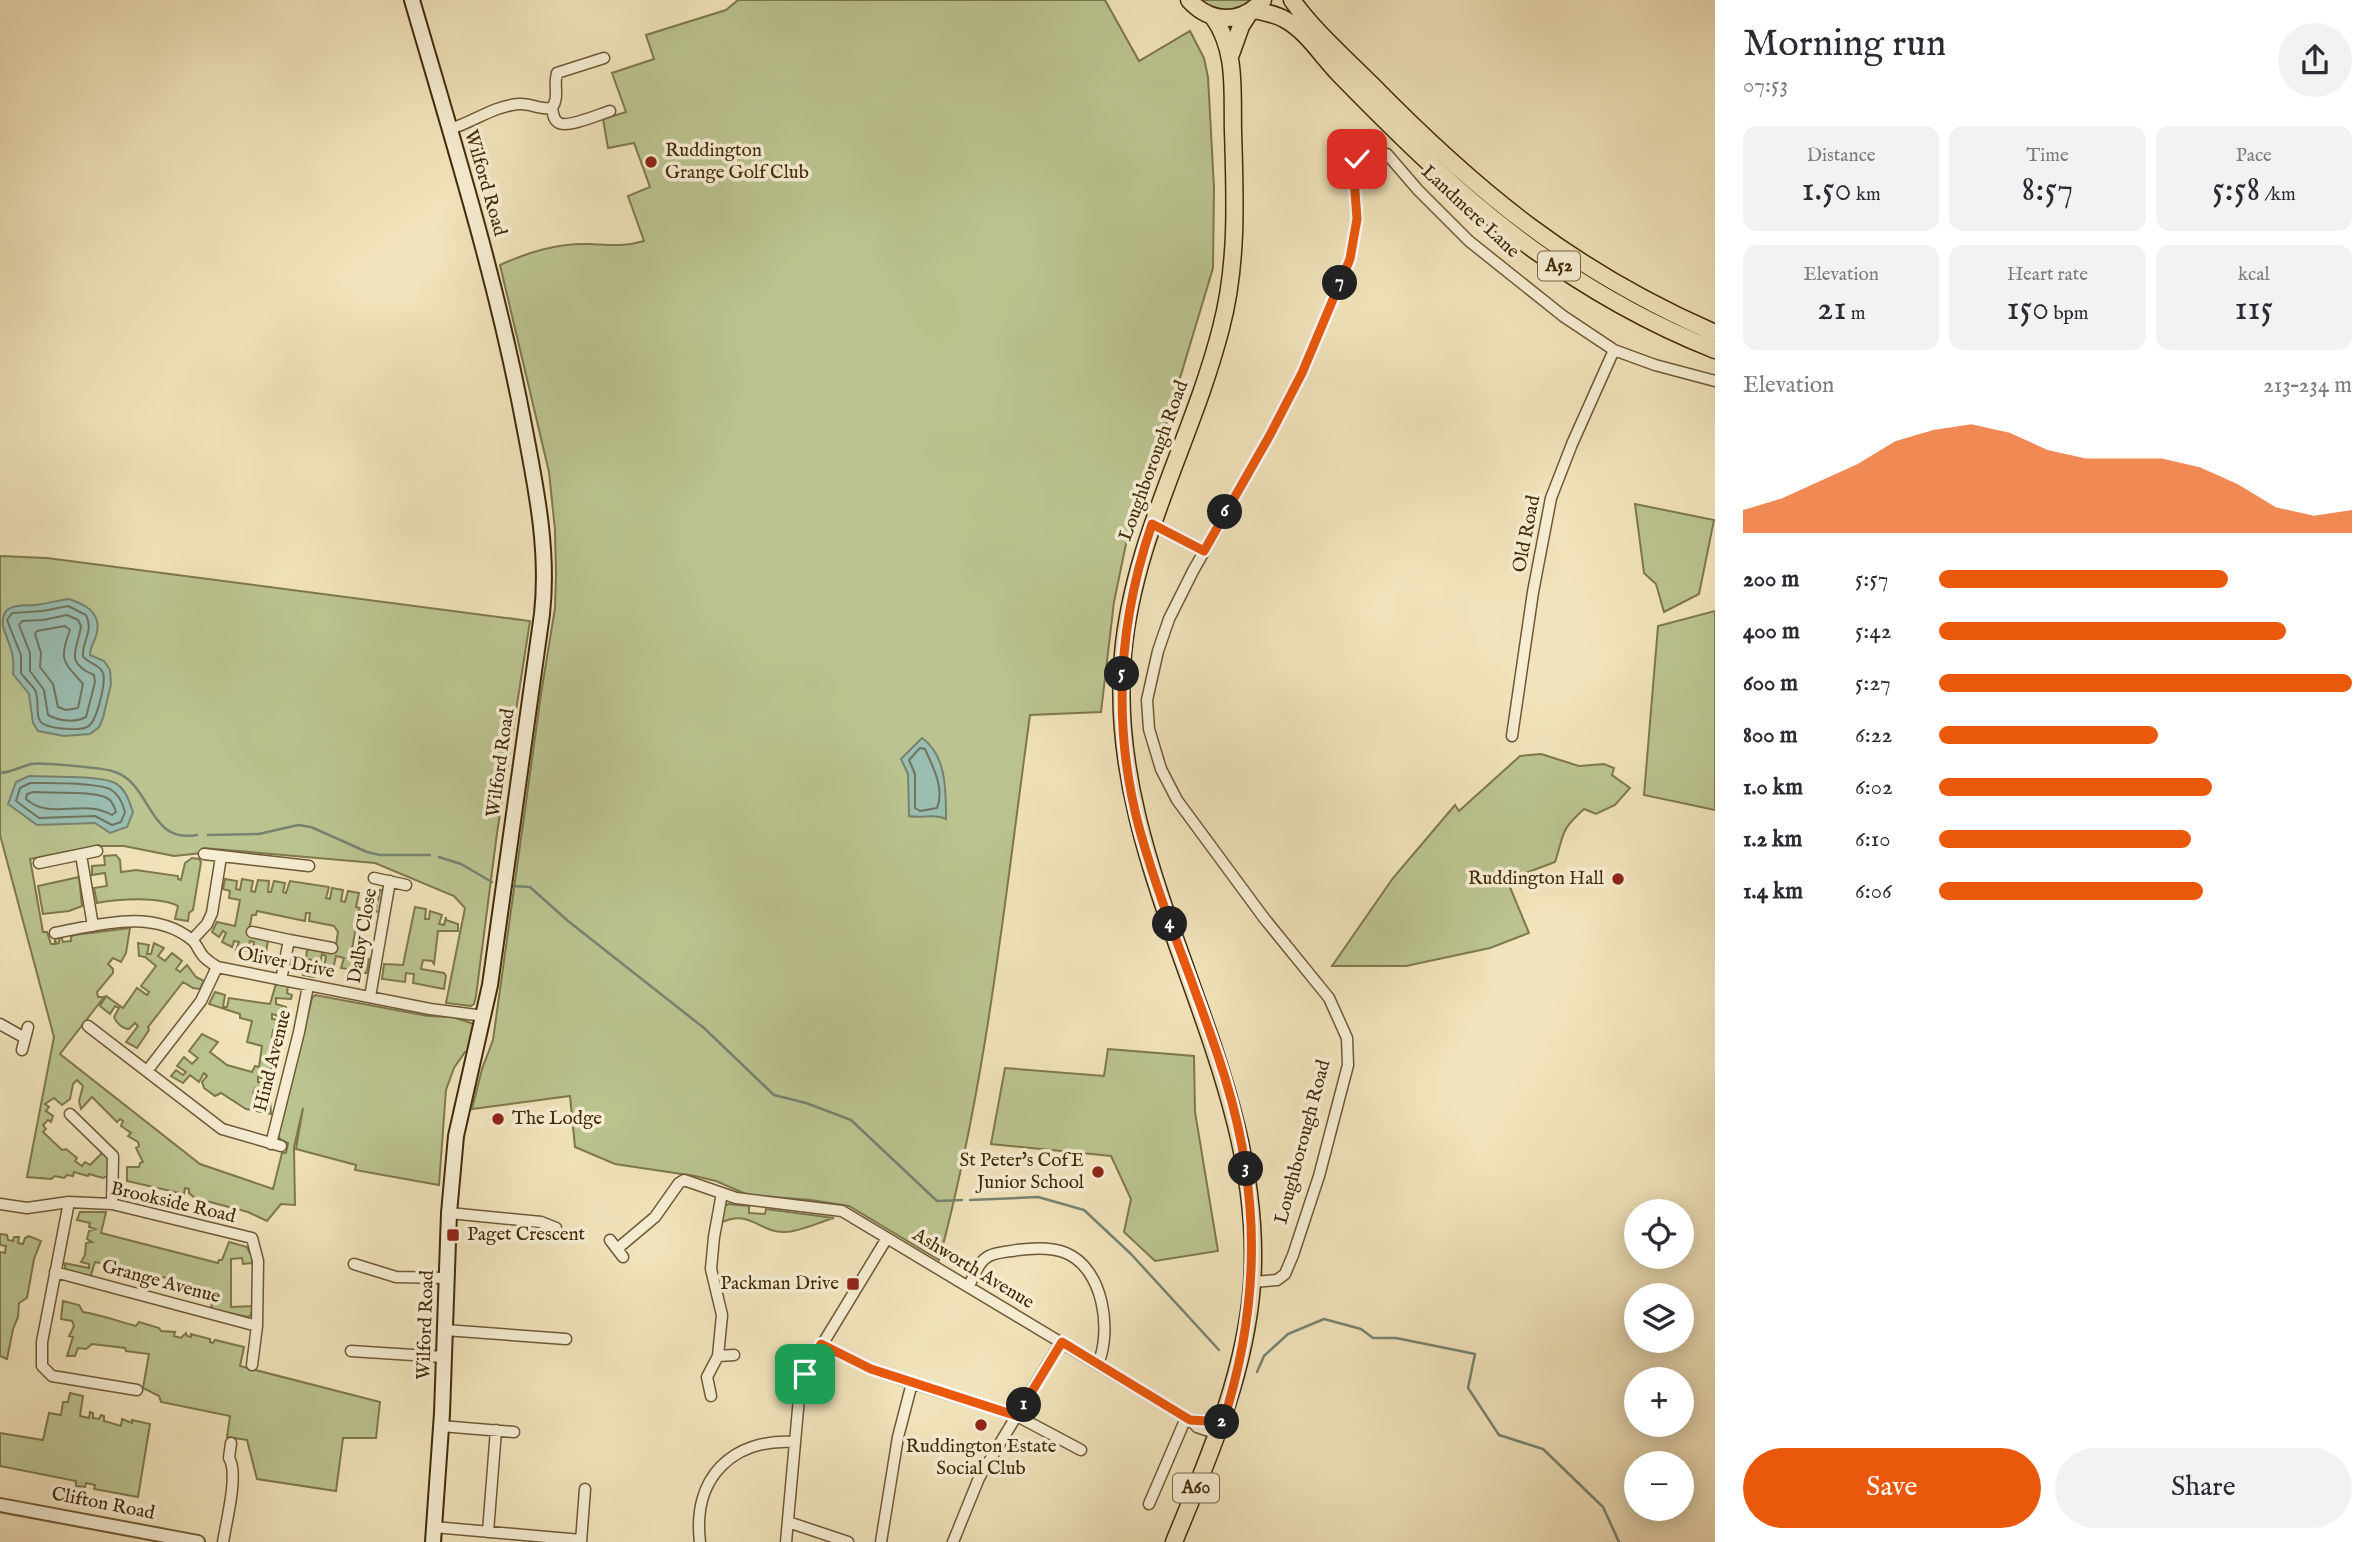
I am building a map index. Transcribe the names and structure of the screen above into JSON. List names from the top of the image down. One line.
{"streets":{"main road":["Wilford Road","A52","Loughborough Road","A60"],"street":["Landmere Lane","Old Road","Dalby Close","Oliver Drive","Hind Avenue","Brookside Road","Ashworth Avenue","Grange Avenue","Clifton Road"]},"crossings":[["Wilford Road","Oliver Drive"],["Landmere Lane","Loughborough Road"],["Landmere Lane","Old Road"],["A52","Loughborough Road"],["Loughborough Road","Ashworth Avenue"],["Dalby Close","Oliver Drive"],["Oliver Drive","Hind Avenue"],["Brookside Road","Grange Avenue"]],"places":{"other":["Ruddington Grange Golf Club","Ruddington Hall","The Lodge","St Peter's CofE Junior School","Ruddington Estate Social Club"],"transit":["Paget Crescent","Packman Drive"]},"page":{"heading":["Morning run","07:53"],"stats":[["Distance","1.50 km"],["Time","8:57"],["Pace","5:58 /km"],["Elevation","21 m"],["Heart rate","150 bpm"],["kcal","115"]],"pins":["7","6","5","4","3","1","2"],"chart":["Elevation","213–234 m"],"list":[{"name":"200 m","note":"5:57"},{"name":"400 m","note":"5:42"},{"name":"600 m","note":"5:27"},{"name":"800 m","note":"6:22"},{"name":"1.0 km","note":"6:02"},{"name":"1.2 km","note":"6:10"},{"name":"1.4 km","note":"6:06"}],"map_buttons":["+","−"],"buttons":["Save","Share"]}}
